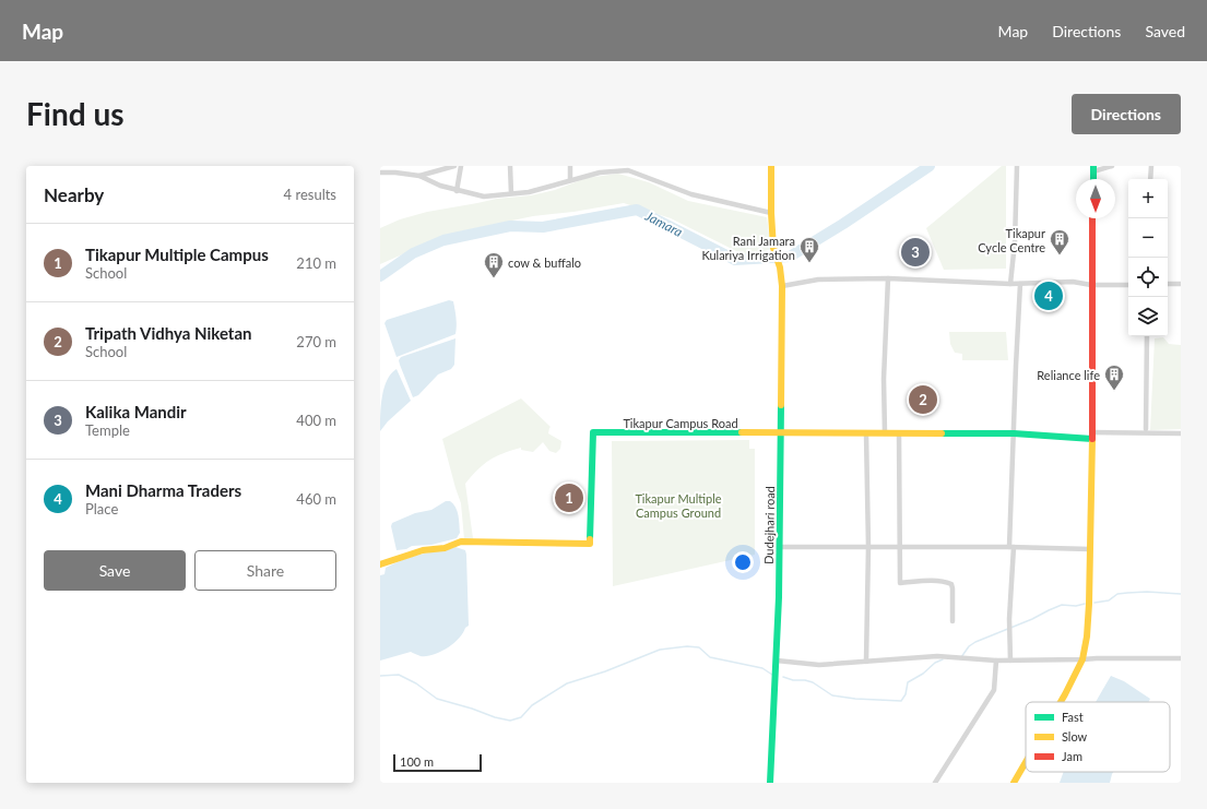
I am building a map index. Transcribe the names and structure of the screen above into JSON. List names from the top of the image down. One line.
{"streets":{"street":["Tikapur Campus Road","Dudejhari road"]},"crossings":[["Tikapur Campus Road","Dudejhari road"]],"water":["Jamara"],"parks":["Tikapur Multiple Campus Ground"],"places":{"building":["Tikapur Cycle Centre","Rani Jamara Kulariya Irrigation","cow & buffalo","Reliance life"]},"legend":["Fast","Slow","Jam"],"scale_bar":"100 m","north":"bottom","page":{"header":"Map","nav":["Map","Directions","Saved"],"buttons":["Directions",["Save","Share"]],"title":"Find us","heading":["Nearby","4 results"],"map_buttons":["+","−"],"list":[{"mark":"1","name":"Tikapur Multiple Campus","note":"School","value":"210 m"},{"mark":"2","name":"Tripath Vidhya Niketan","note":"School","value":"270 m"},{"mark":"3","name":"Kalika Mandir","note":"Temple","value":"400 m"},{"mark":"4","name":"Mani Dharma Traders","note":"Place","value":"460 m"}],"pins":["3","4","2","1"],"scale":"100 m"}}
